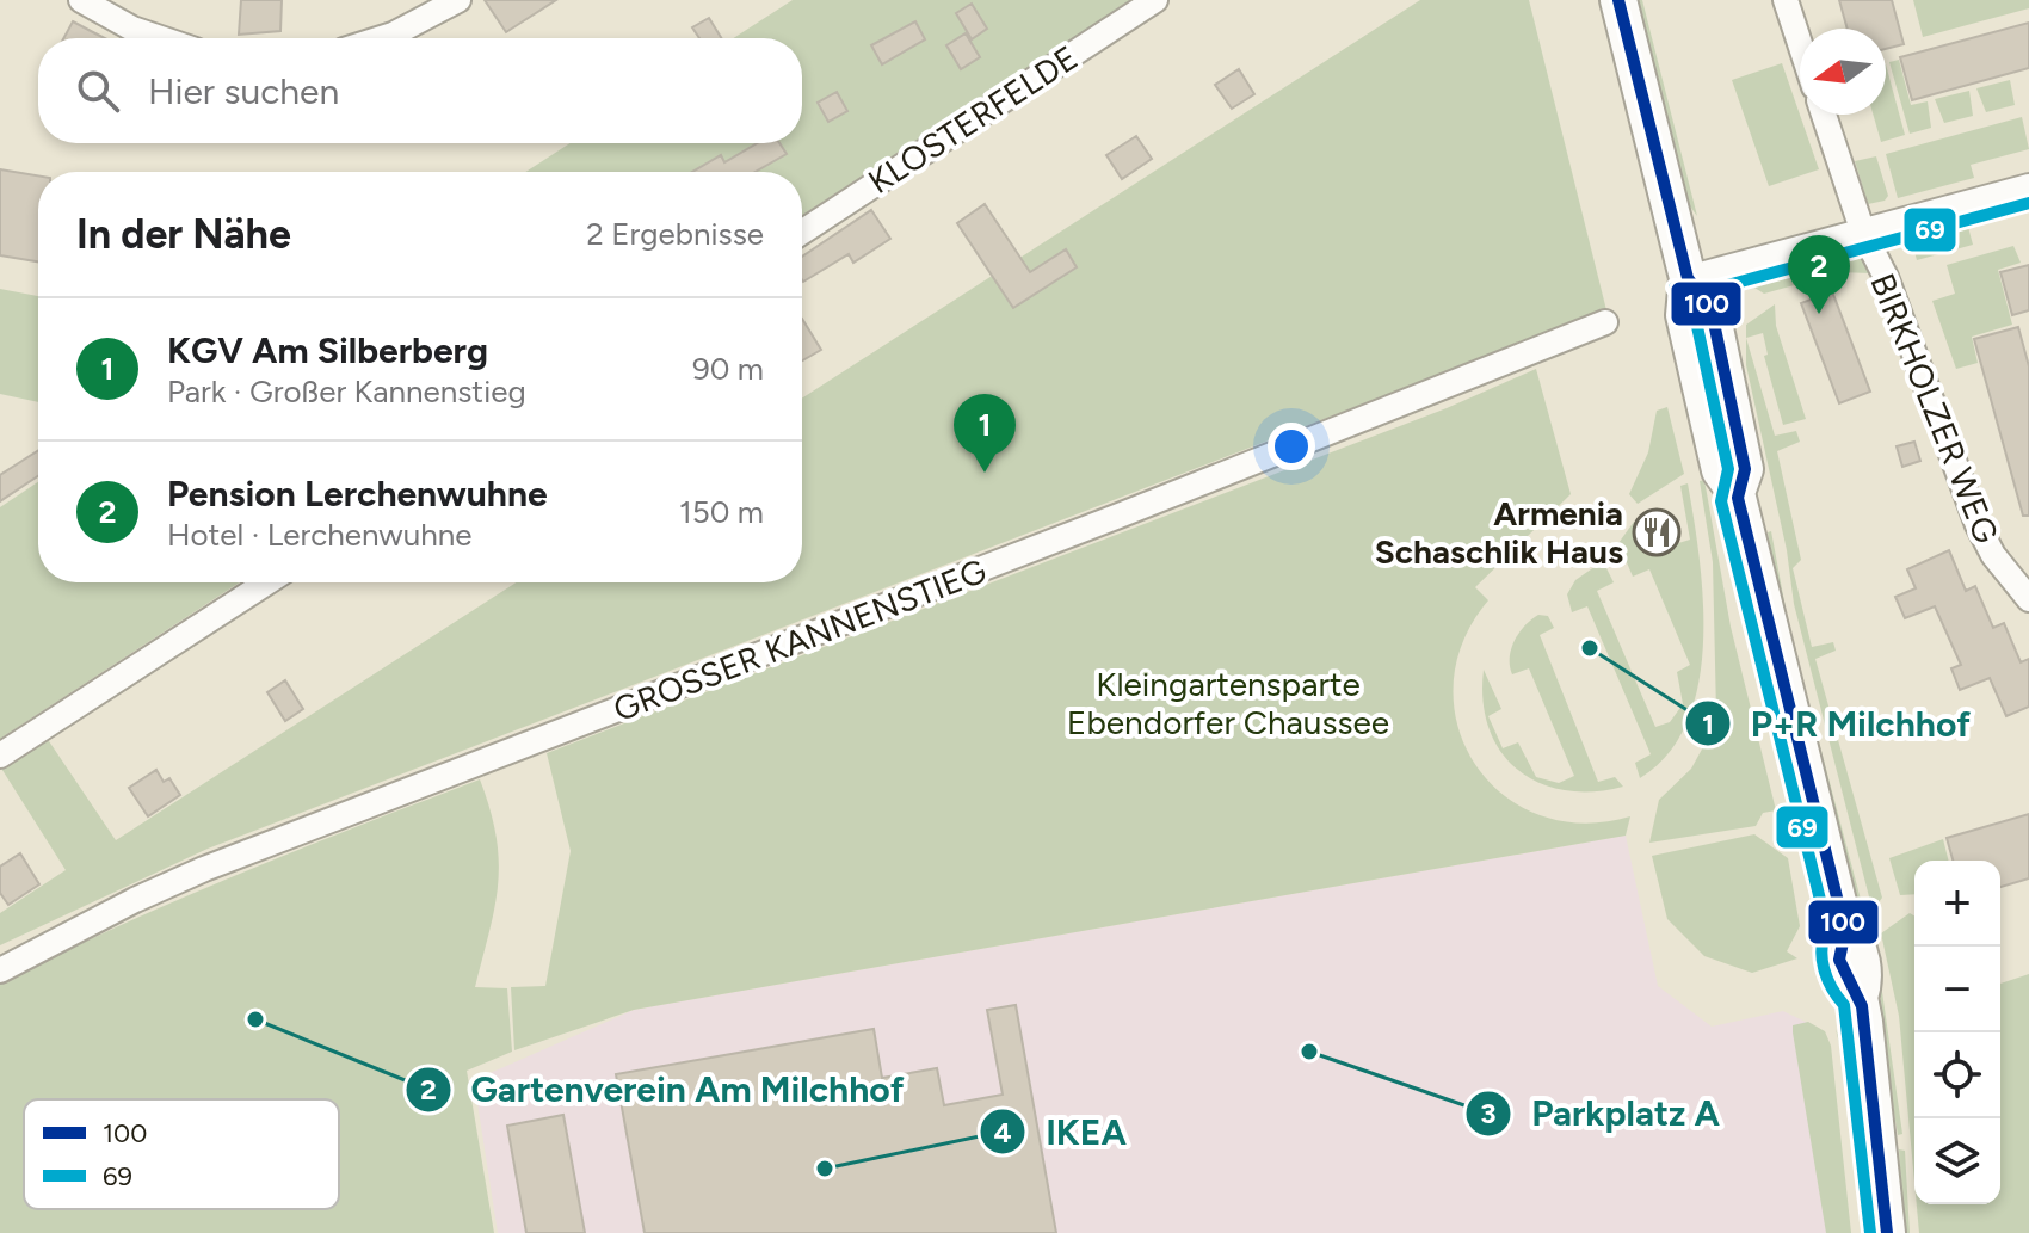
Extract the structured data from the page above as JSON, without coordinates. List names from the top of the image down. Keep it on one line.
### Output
{"streets":{"street":["KLOSTERFELDE","BIRKHOLZER WEG","GROSSER KANNENSTIEG"]},"parks":["Kleingartensparte Ebendorfer Chaussee"],"places":{"restaurant":["Armenia Schaschlik Haus"],"other":["P+R Milchhof","Gartenverein Am Milchhof","Parkplatz A","IKEA"]},"lines":["transit line 100","transit line 69"],"legend":["100","69"],"north":"left","page":{"search":"Hier suchen","heading":["In der Nähe","2 Ergebnisse"],"pins":["2","1"],"list":[{"mark":"1","name":"KGV Am Silberberg","note":"Park · Großer Kannenstieg","value":"90 m"},{"mark":"2","name":"Pension Lerchenwuhne","note":"Hotel · Lerchenwuhne","value":"150 m"}],"map_buttons":["+","−"]}}
